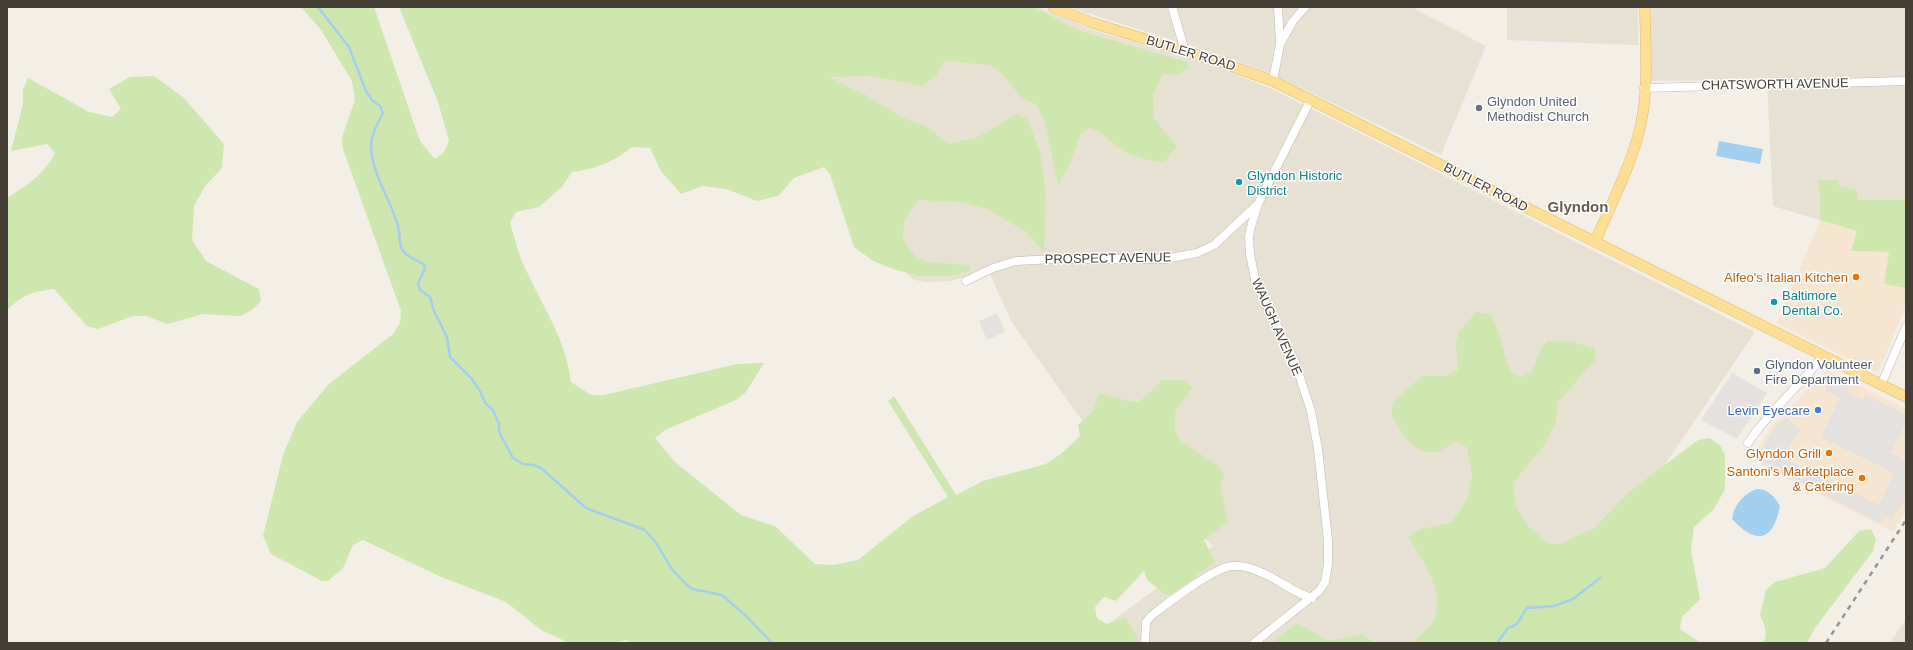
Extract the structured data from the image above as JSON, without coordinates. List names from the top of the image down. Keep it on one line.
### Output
{"streets":{"main road":["BUTLER ROAD"],"street":["CHATSWORTH AVENUE","PROSPECT AVENUE","WAUGH AVENUE"]},"crossings":[["BUTLER ROAD","WAUGH AVENUE"],["PROSPECT AVENUE","WAUGH AVENUE"]],"districts":["Glyndon"],"places":["Glyndon United Methodist Church","Glyndon Historic District","Alfeo's Italian Kitchen","Baltimore Dental Co.","Glyndon Volunteer Fire Department","Levin Eyecare","Glyndon Grill","Santoni's Marketplace & Catering"]}
